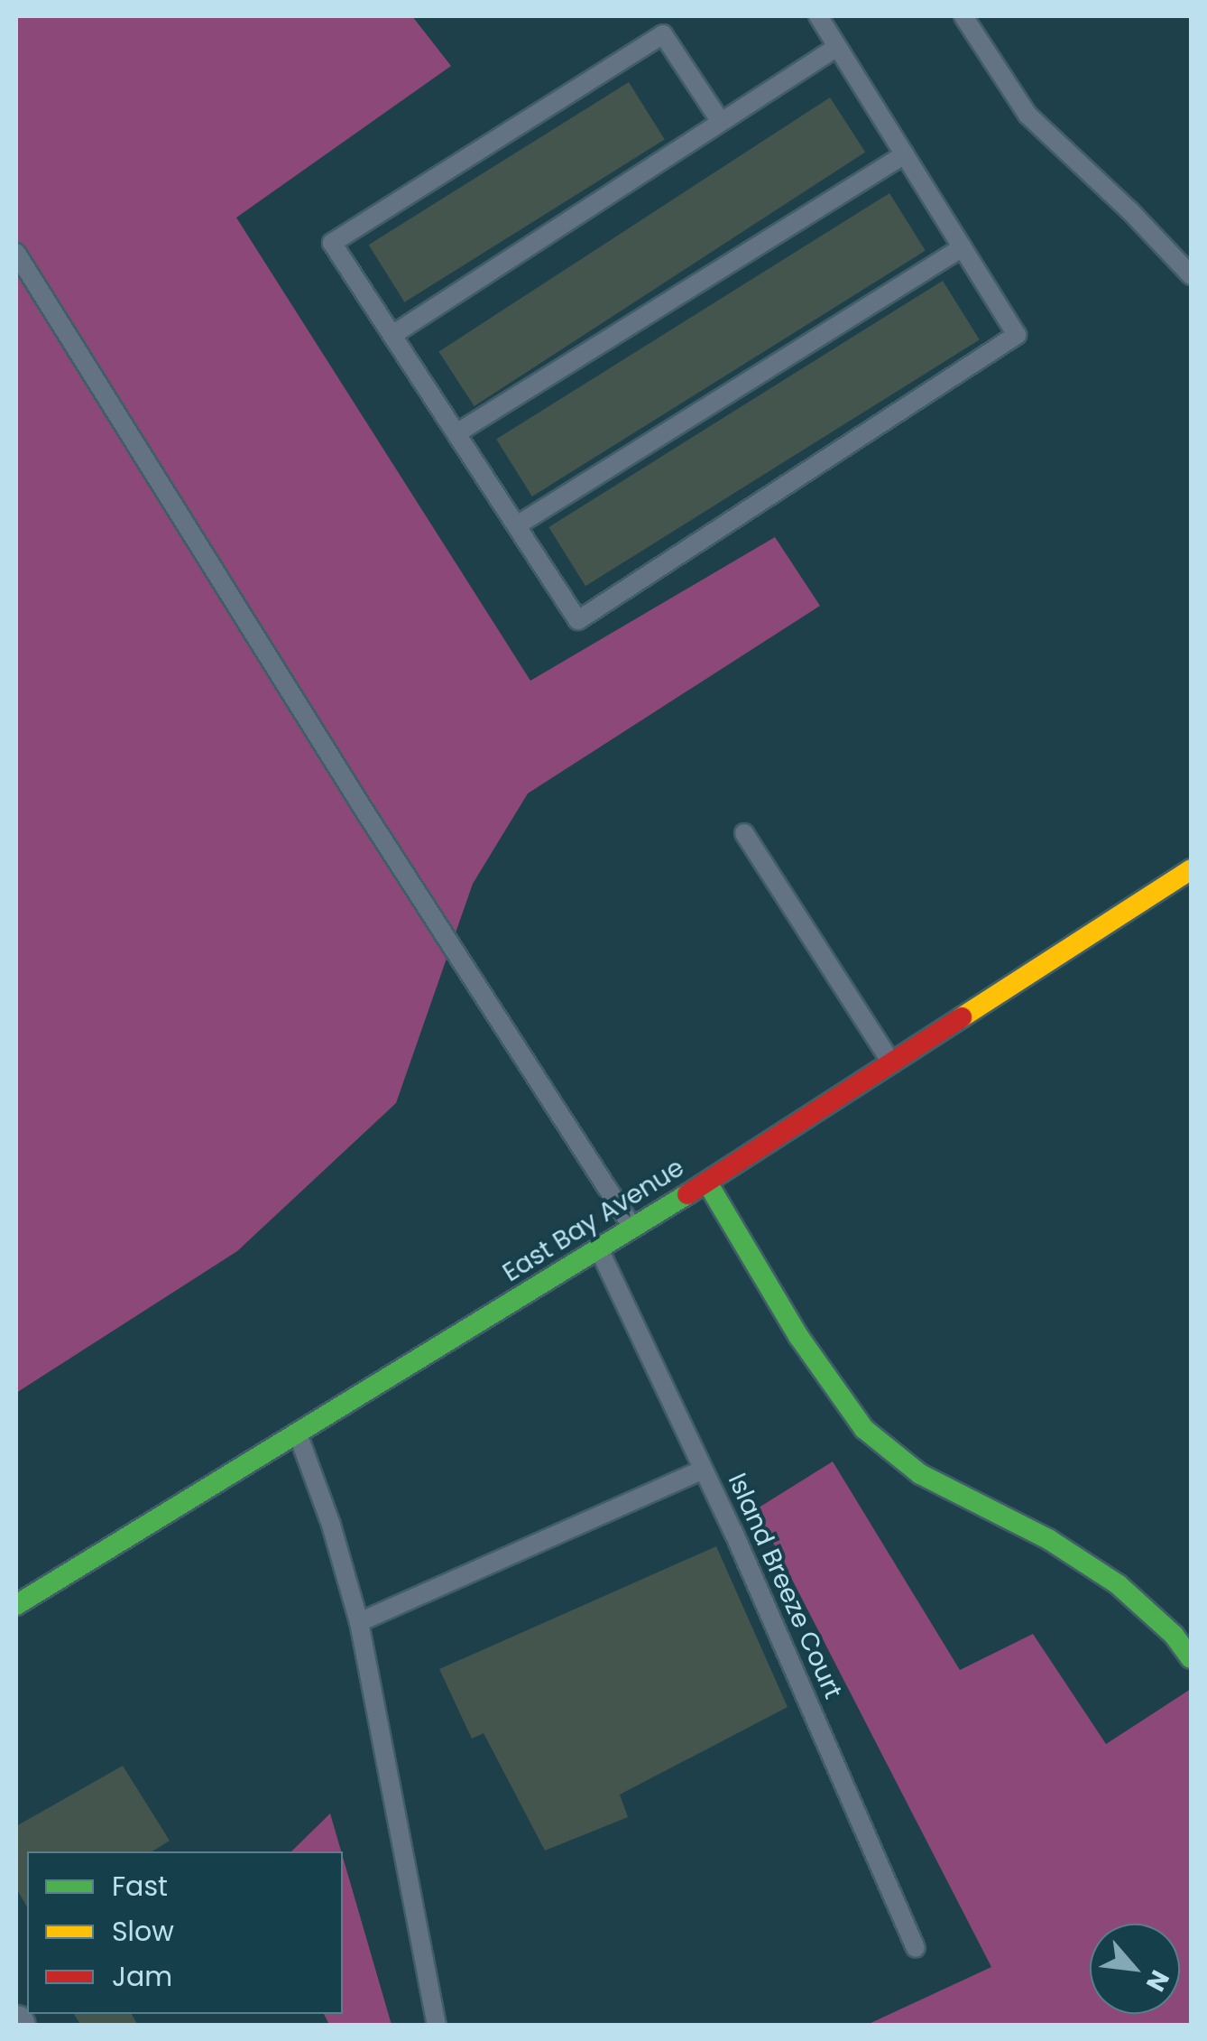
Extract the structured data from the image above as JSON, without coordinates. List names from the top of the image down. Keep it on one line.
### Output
{"streets":{"street":["East Bay Avenue"],"lane":["Island Breeze Court"]},"crossings":[["East Bay Avenue","Island Breeze Court"]],"legend":["Fast","Slow","Jam"],"north":"bottom right"}
